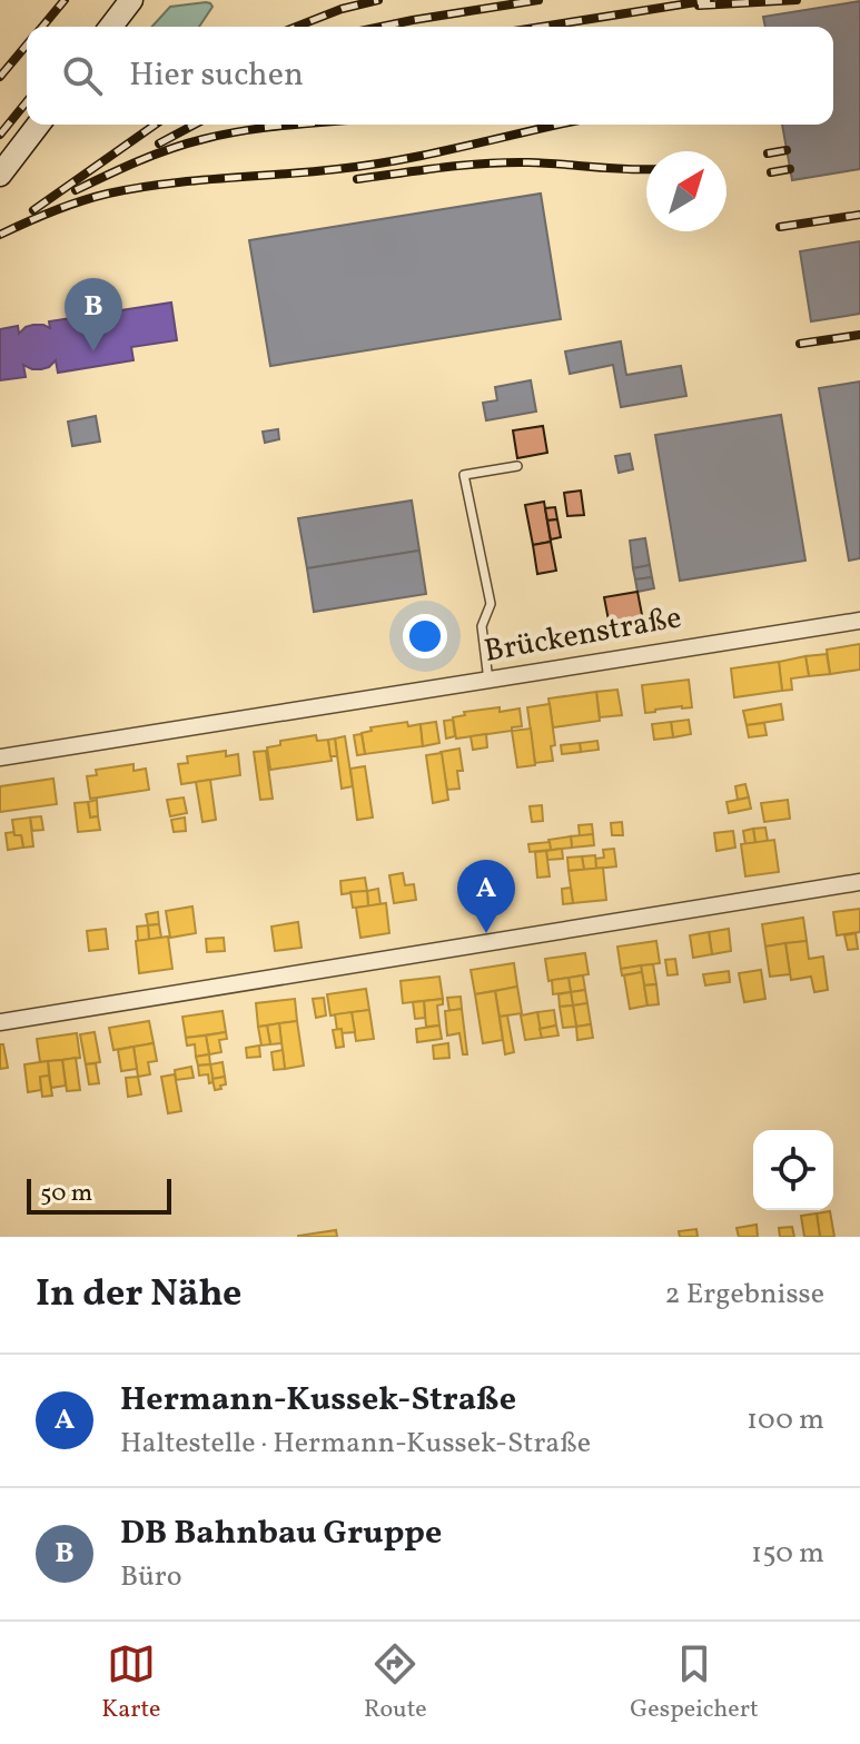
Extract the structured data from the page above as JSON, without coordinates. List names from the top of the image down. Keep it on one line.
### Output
{"streets":{"street":["Brückenstraße"]},"scale_bar":"50 m","north":"top right","page":{"search":"Hier suchen","pins":["B","A"],"scale":"50 m","heading":["In der Nähe","2 Ergebnisse"],"list":[{"mark":"A","name":"Hermann-Kussek-Straße","note":"Haltestelle · Hermann-Kussek-Straße","value":"100 m"},{"mark":"B","name":"DB Bahnbau Gruppe","note":"Büro","value":"150 m"}],"nav":["Karte","Route","Gespeichert"]}}
